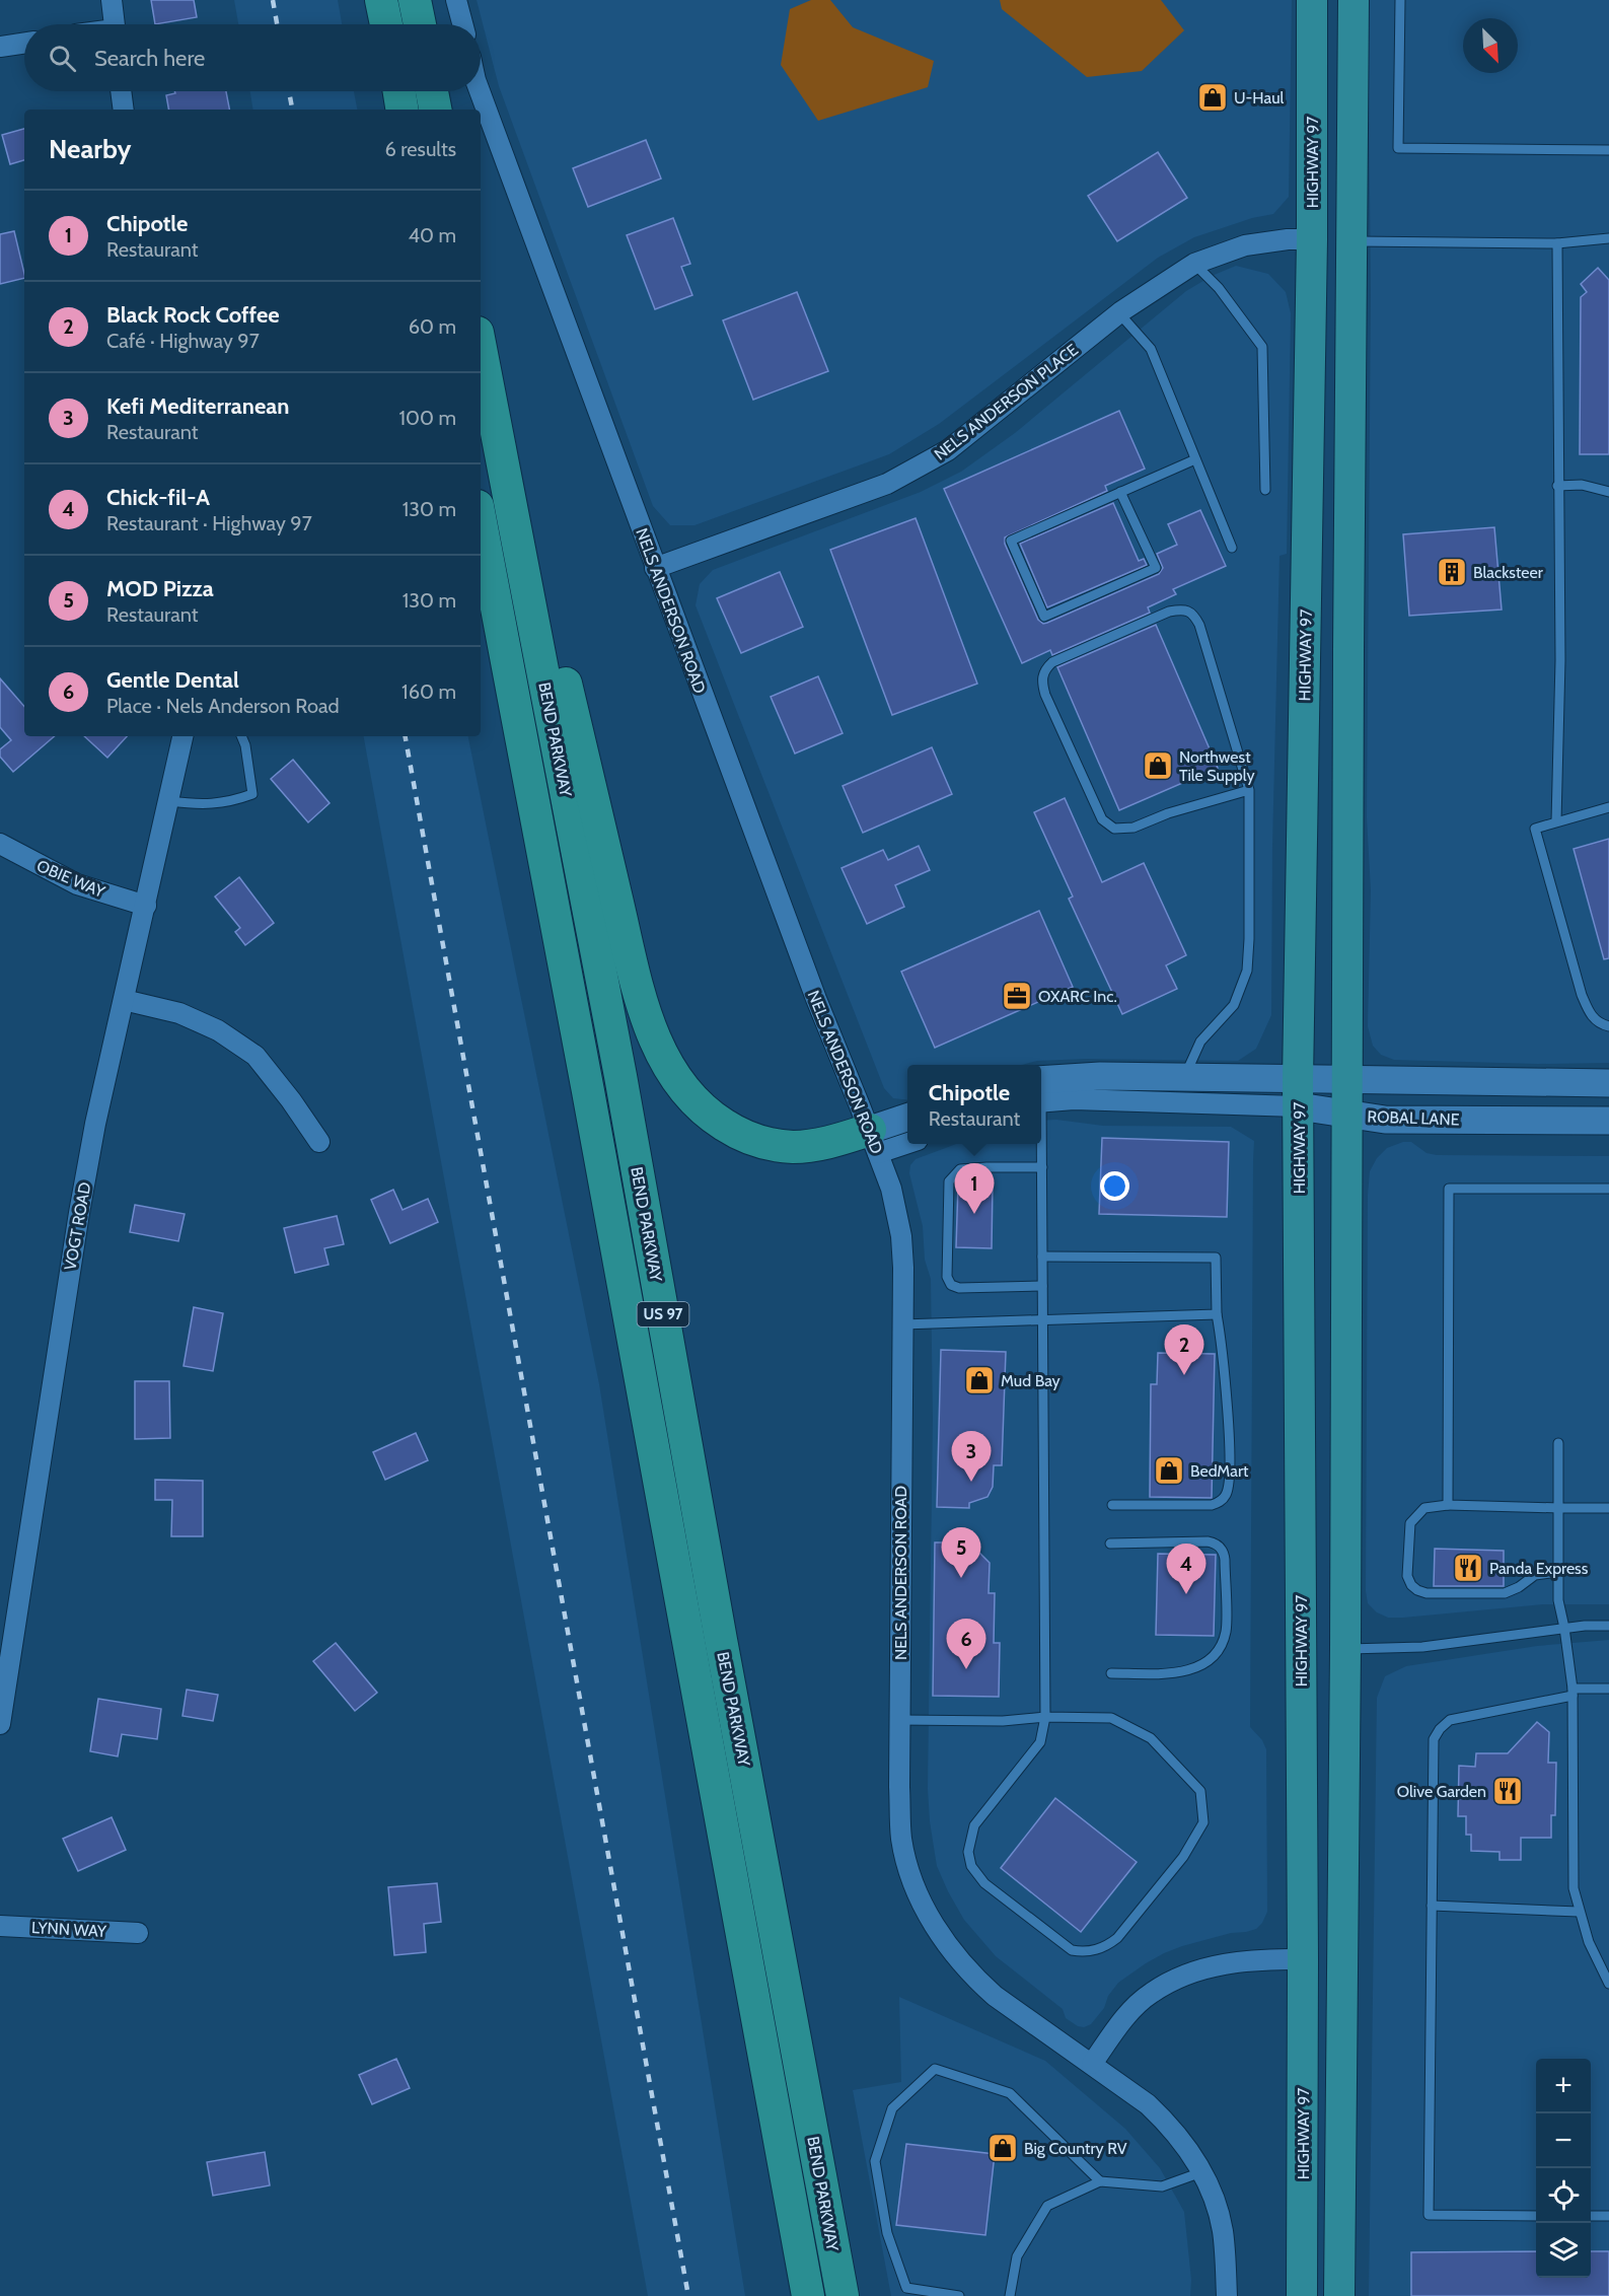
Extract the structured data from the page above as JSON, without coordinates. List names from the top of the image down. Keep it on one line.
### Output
{"streets":{"highway":["BEND PARKWAY","US 97"],"main road":["HIGHWAY 97","ROBAL LANE"],"street":["NELS ANDERSON PLACE","NELS ANDERSON ROAD","OBIE WAY","VOGT ROAD","LYNN WAY"]},"crossings":[["HIGHWAY 97","NELS ANDERSON PLACE"],["HIGHWAY 97","ROBAL LANE"],["NELS ANDERSON PLACE","NELS ANDERSON ROAD"],["OBIE WAY","VOGT ROAD"]],"places":{"shop":["U-Haul","Northwest Tile Supply","Mud Bay","BedMart","Big Country RV"],"building":["Blacksteer"],"office":["OXARC Inc."],"restaurant":["Panda Express","Olive Garden"]},"north":"bottom right","page":{"search":"Search here","heading":["Nearby","6 results"],"list":[{"mark":"1","name":"Chipotle","note":"Restaurant","value":"40 m"},{"mark":"2","name":"Black Rock Coffee","note":"Café · Highway 97","value":"60 m"},{"mark":"3","name":"Kefi Mediterranean","note":"Restaurant","value":"100 m"},{"mark":"4","name":"Chick-fil-A","note":"Restaurant · Highway 97","value":"130 m"},{"mark":"5","name":"MOD Pizza","note":"Restaurant","value":"130 m"},{"mark":"6","name":"Gentle Dental","note":"Place · Nels Anderson Road","value":"160 m"}],"popup":["Chipotle","Restaurant"],"pins":["1","2","3","5","4","6"],"map_buttons":["+","−"]}}
